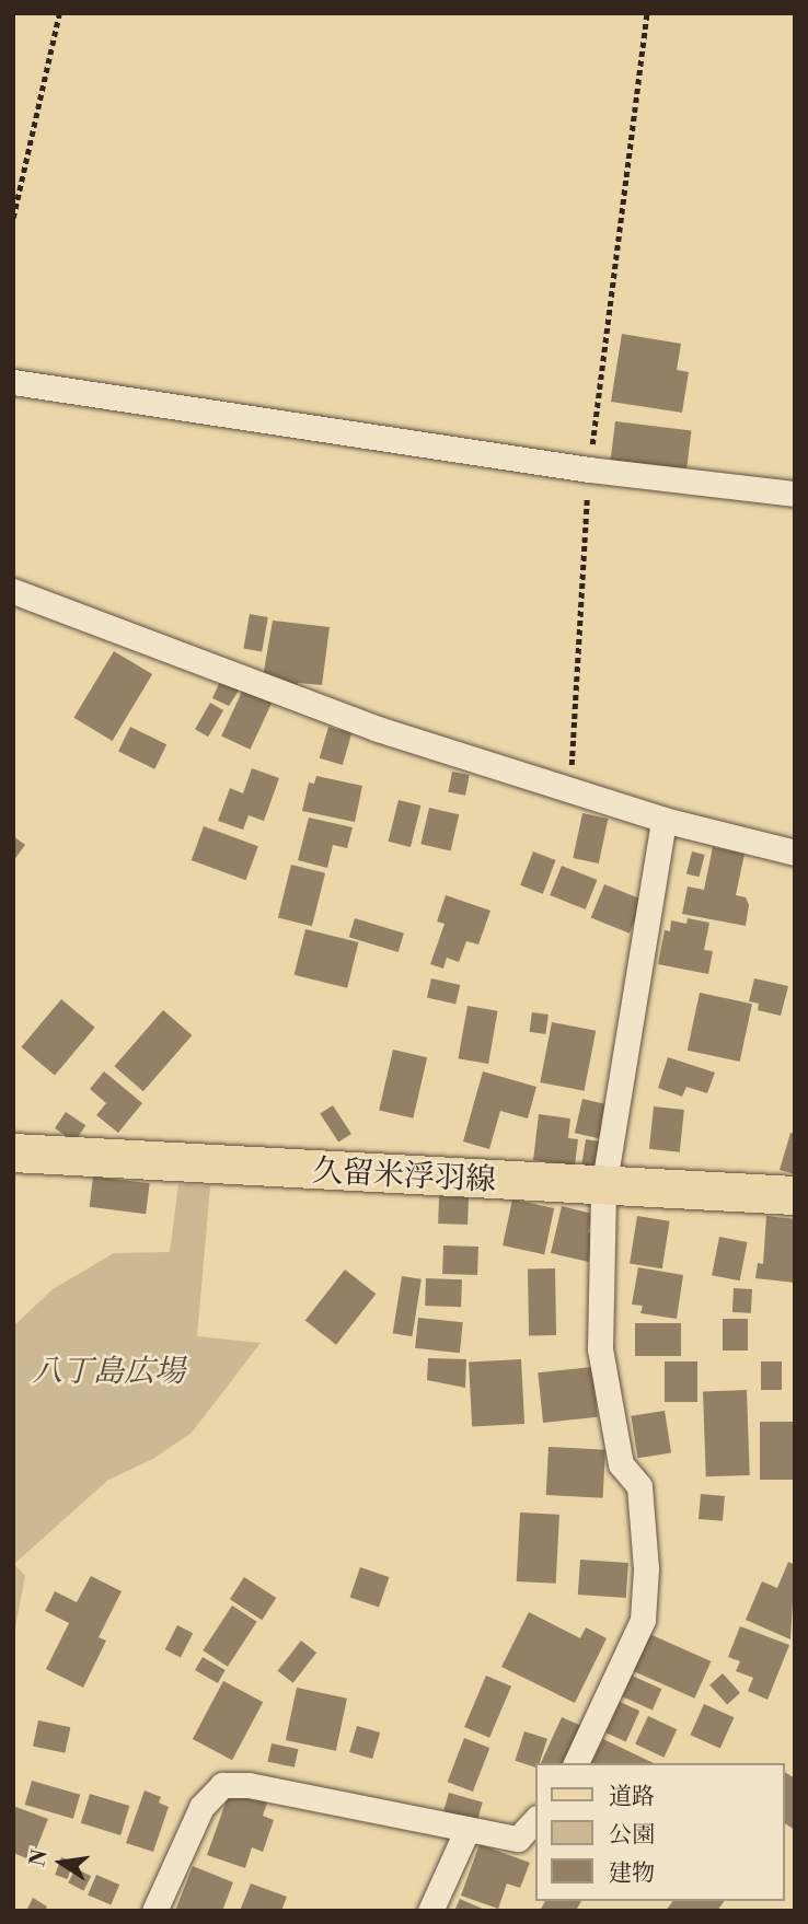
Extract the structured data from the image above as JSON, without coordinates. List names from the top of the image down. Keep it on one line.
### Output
{"streets":{"main road":["久留米浮羽線"]},"parks":["八丁島広場"],"legend":["道路","公園","建物"],"north":"left"}
